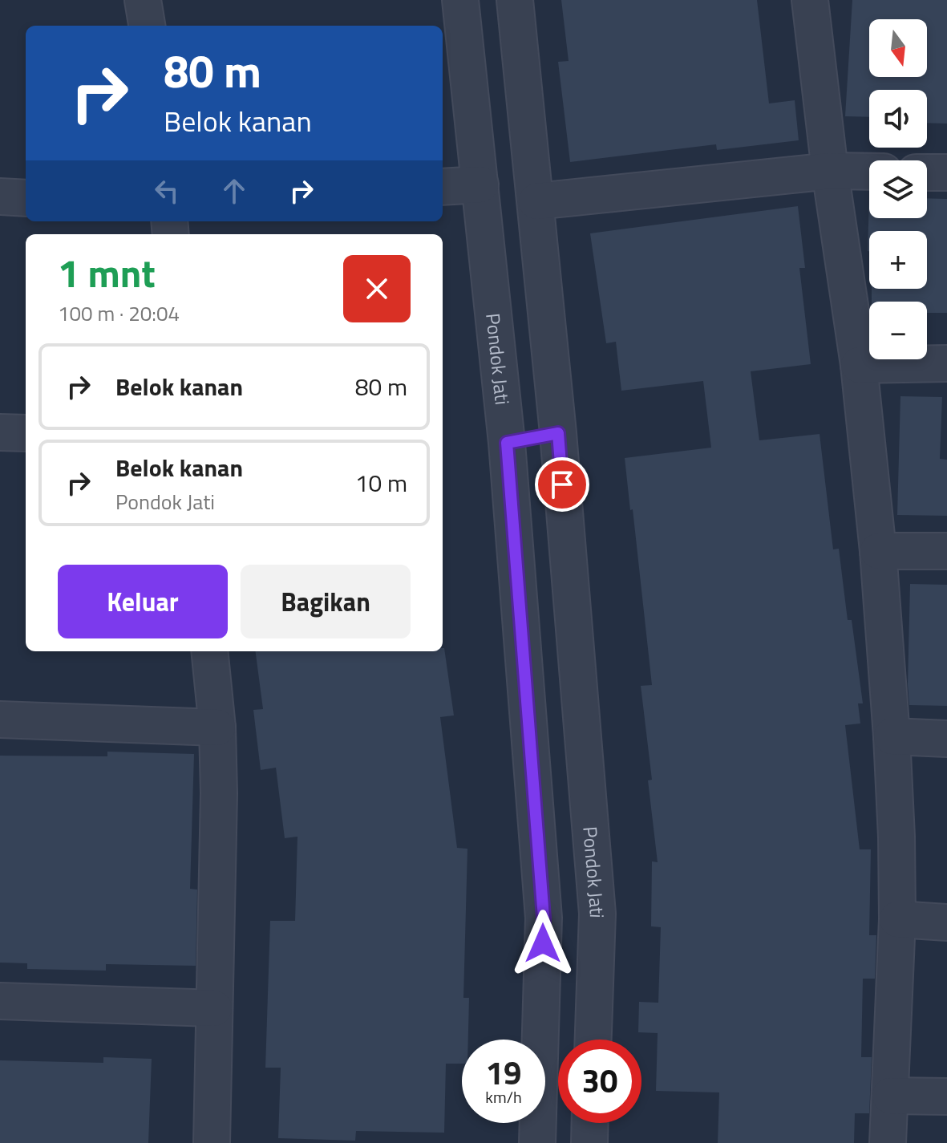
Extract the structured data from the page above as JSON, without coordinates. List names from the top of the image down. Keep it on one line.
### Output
{"streets":{"street":["Pondok Jati"]},"north":"bottom","page":{"map_buttons":["+","−"],"turn":["80 m","Belok kanan"],"heading":["1 mnt","100 m · 20:04"],"list":[{"name":"Belok kanan","value":"80 m"},{"name":"Belok kanan","note":"Pondok Jati","value":"10 m"}],"buttons":["Keluar","Bagikan"],"speed":"19 km/h","limit":"30"}}
